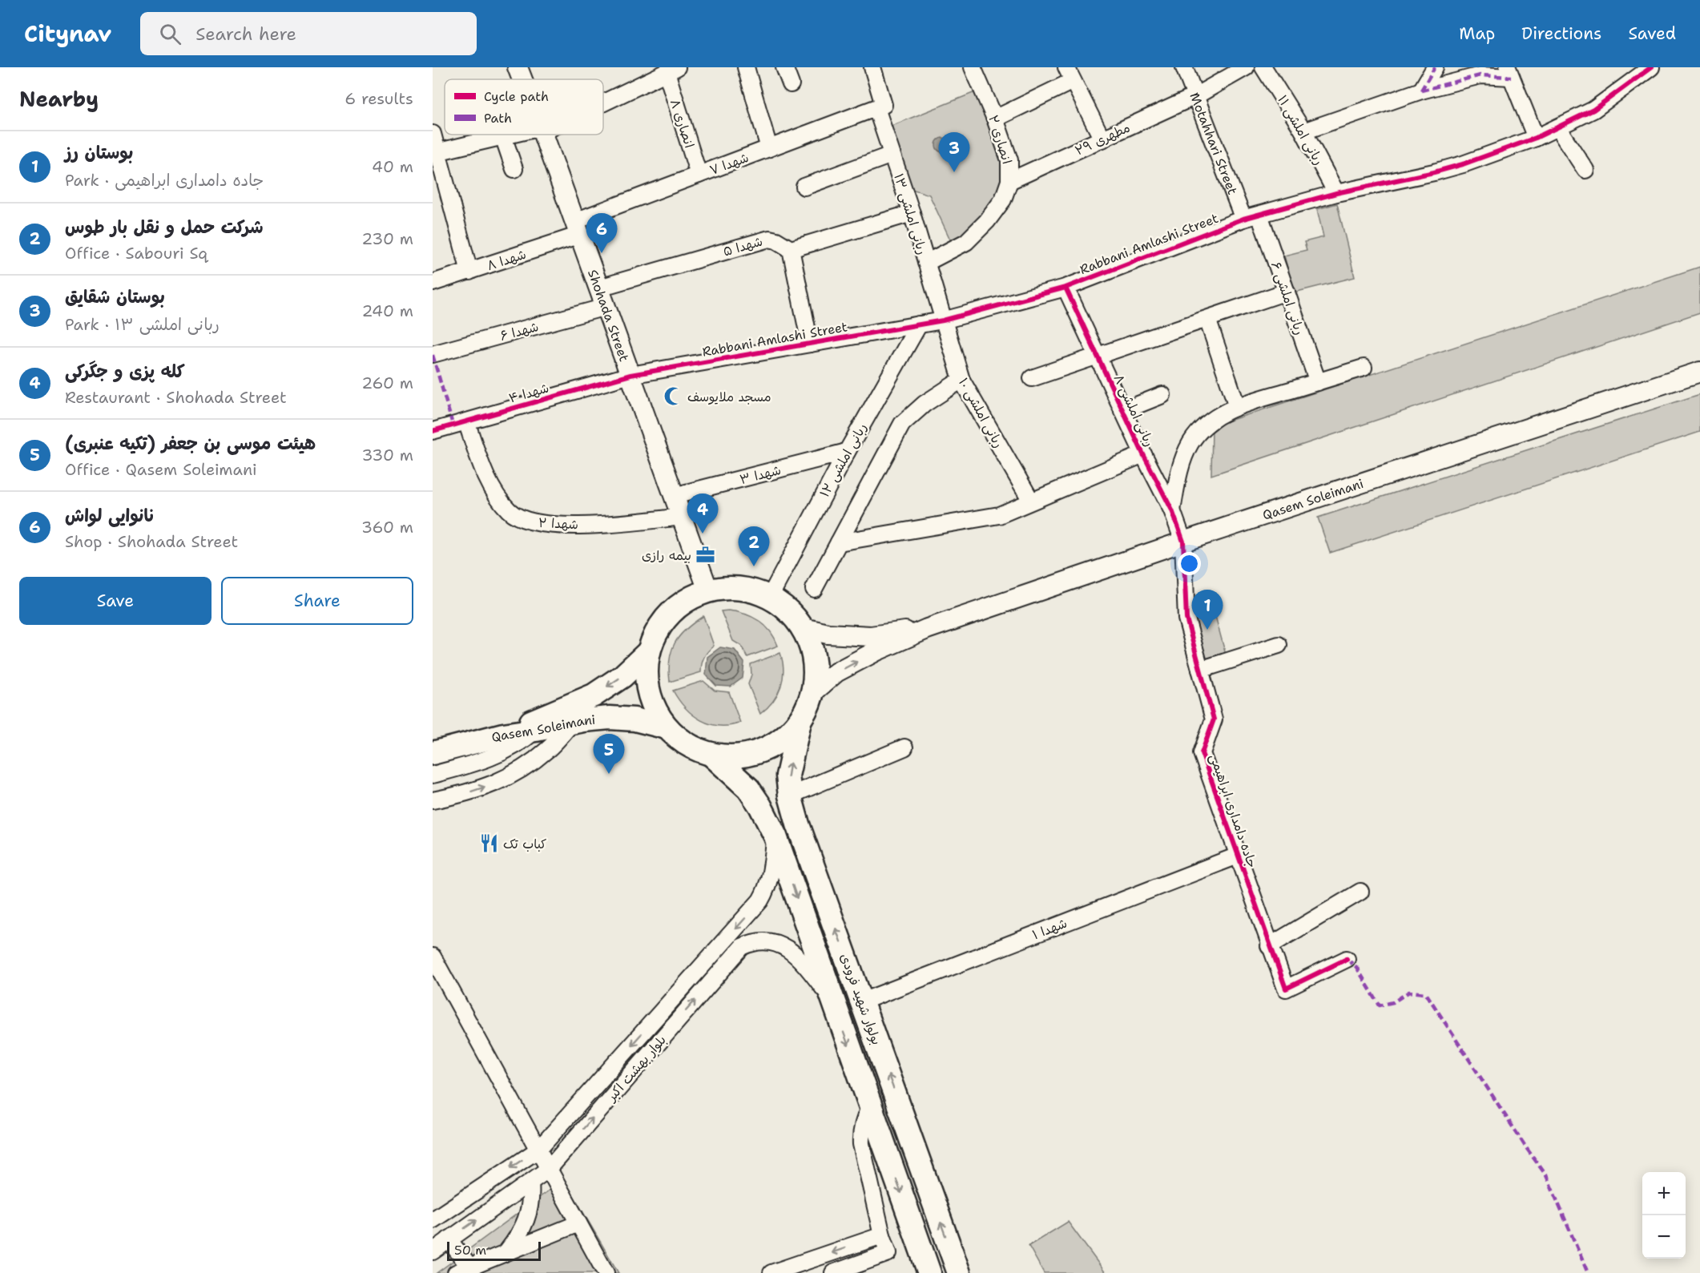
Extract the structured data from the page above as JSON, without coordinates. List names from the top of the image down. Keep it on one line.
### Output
{"streets":{"highway":["Qasem Soleimani","بولوار شهید فرودی"],"main road":["Shohada Street"],"street":["انصاری ۸","ربانی املشی ۱۱","مطهری ۲۹","انصاری ۲","Motahhari Street","شهدا ۷","ربانی املشی ۱۳","Rabbani Amlashi Street","شهدا ۵","شهدا ۸","ربانی املشی ۶","شهدا ۶","شهدا ۴","ربانی املشی ۸","ربانی املشی ۱۰","ربانی املشی ۱۲","شهدا ۳","شهدا ۲","جاده دامداری ابراهیمی","شهدا ۱","بلوار بهشت اکبر"]},"crossings":[["انصاری ۸","شهدا ۷"],["ربانی املشی ۱۱","Rabbani Amlashi Street"],["مطهری ۲۹","انصاری ۲"],["مطهری ۲۹","Motahhari Street"],["انصاری ۲","ربانی املشی ۱۳"],["Motahhari Street","Rabbani Amlashi Street"],["شهدا ۷","ربانی املشی ۱۳"],["شهدا ۷","شهدا ۸"],["شهدا ۷","Shohada Street"],["ربانی املشی ۱۳","Rabbani Amlashi Street"],["ربانی املشی ۱۳","ربانی املشی ۱۰"],["Rabbani Amlashi Street","ربانی املشی ۶"],["Rabbani Amlashi Street","Shohada Street"],["Rabbani Amlashi Street","شهدا ۴"],["Rabbani Amlashi Street","ربانی املشی ۸"],["Rabbani Amlashi Street","ربانی املشی ۱۰"],["Rabbani Amlashi Street","ربانی املشی ۱۲"],["شهدا ۵","Shohada Street"],["شهدا ۸","Shohada Street"],["Shohada Street","شهدا ۶"],["Shohada Street","شهدا ۴"],["Shohada Street","ربانی املشی ۱۲"],["Shohada Street","شهدا ۳"],["Shohada Street","Qasem Soleimani"],["Shohada Street","شهدا ۲"],["Shohada Street","بولوار شهید فرودی"],["شهدا ۴","شهدا ۲"],["ربانی املشی ۸","Qasem Soleimani"],["ربانی املشی ۸","جاده دامداری ابراهیمی"],["ربانی املشی ۱۲","شهدا ۳"],["ربانی املشی ۱۲","Qasem Soleimani"],["ربانی املشی ۱۲","بولوار شهید فرودی"],["Qasem Soleimani","جاده دامداری ابراهیمی"],["Qasem Soleimani","بولوار شهید فرودی"],["جاده دامداری ابراهیمی","شهدا ۱"],["شهدا ۱","بولوار شهید فرودی"],["بولوار شهید فرودی","بلوار بهشت اکبر"]],"places":{"mosque":["مسجد ملایوسف"],"office":["بیمه رازی"],"restaurant":["کباب تک"]},"legend":["Cycle path","Path"],"scale_bar":"50 m","page":{"header":"Citynav","search":"Search here","nav":["Map","Directions","Saved"],"heading":["Nearby","6 results"],"list":[{"mark":"1","name":"بوستان رز","note":"Park · جاده دامداری ابراهیمی","value":"40 m"},{"mark":"2","name":"شرکت حمل و نقل بار طوس","note":"Office · Sabouri Sq","value":"230 m"},{"mark":"3","name":"بوستان شقایق","note":"Park · ربانی املشی ۱۳","value":"240 m"},{"mark":"4","name":"کله پزی و جگرکی","note":"Restaurant · Shohada Street","value":"260 m"},{"mark":"5","name":"هيئت موسی بن جعفر (تکیه عنبری)","note":"Office · Qasem Soleimani","value":"330 m"},{"mark":"6","name":"نانوایی لواش","note":"Shop · Shohada Street","value":"360 m"}],"pins":["3","6","4","2","1","5"],"buttons":["Save","Share"],"map_buttons":["+","−"],"scale":"50 m"}}
